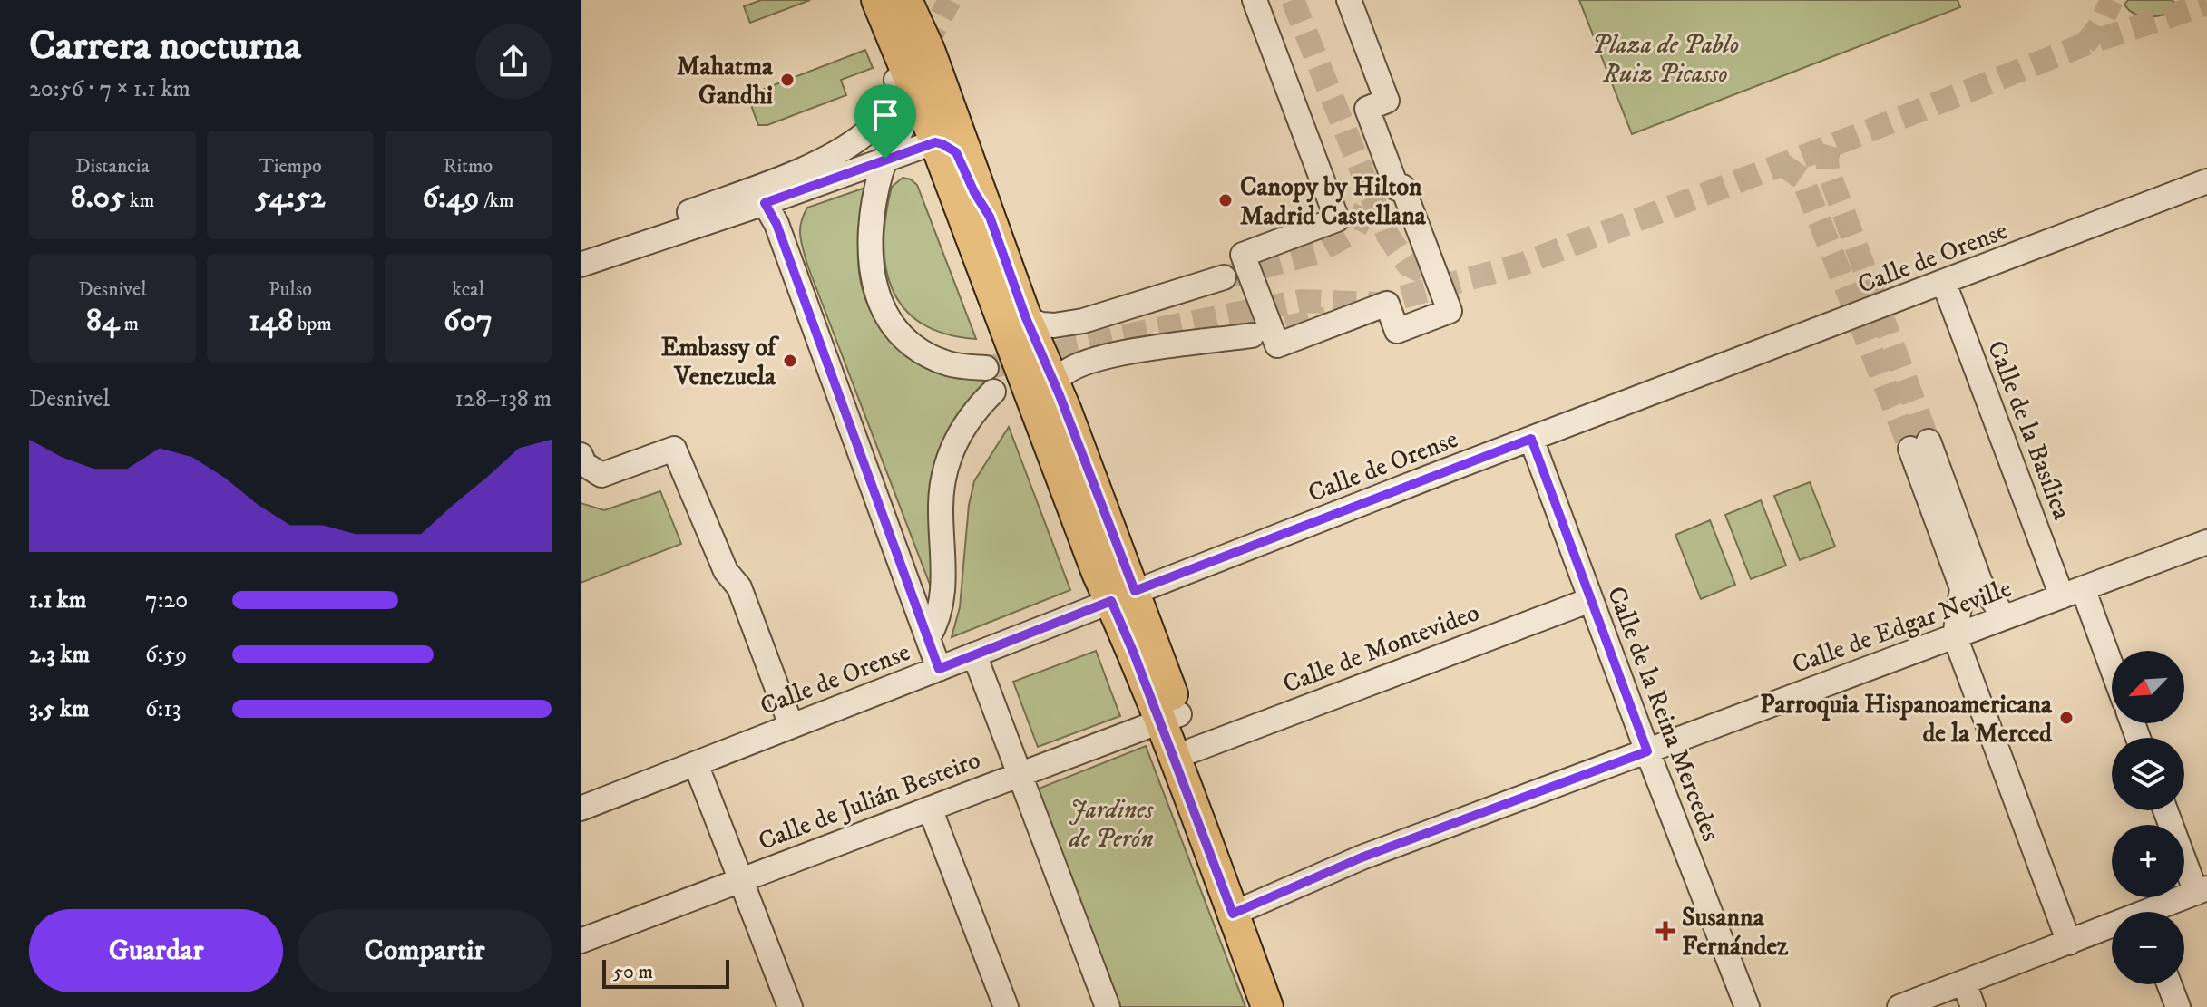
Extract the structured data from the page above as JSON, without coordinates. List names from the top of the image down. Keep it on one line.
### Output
{"streets":{"street":["Calle de Orense","Calle de la Basílica","Calle de Edgar Neville","Calle de Montevideo","Calle de la Reina Mercedes","Calle de Julián Besteiro"]},"crossings":[["Calle de Orense","Calle de la Basílica"],["Calle de Orense","Calle de la Reina Mercedes"],["Calle de la Basílica","Calle de Edgar Neville"],["Calle de Edgar Neville","Calle de la Reina Mercedes"],["Calle de Montevideo","Calle de la Reina Mercedes"]],"parks":["Plaza de Pablo Ruiz Picasso","Jardines de Perón"],"places":{"other":["Mahatma Gandhi","Canopy by Hilton Madrid Castellana","Embassy of Venezuela","Parroquia Hispanoamericana de la Merced"],"health":["Susanna Fernández"]},"scale_bar":"50 m","north":"bottom left","page":{"heading":["Carrera nocturna","20:56 · 7 × 1.1 km"],"stats":[["Distancia","8.05 km"],["Tiempo","54:52"],["Ritmo","6:49 /km"],["Desnivel","84 m"],["Pulso","148 bpm"],["kcal","607"]],"chart":["Desnivel","128–138 m"],"list":[{"name":"1.1 km","note":"7:20"},{"name":"2.3 km","note":"6:59"},{"name":"3.5 km","note":"6:13"}],"map_buttons":["+","−"],"buttons":["Guardar","Compartir"],"scale":"50 m"}}
